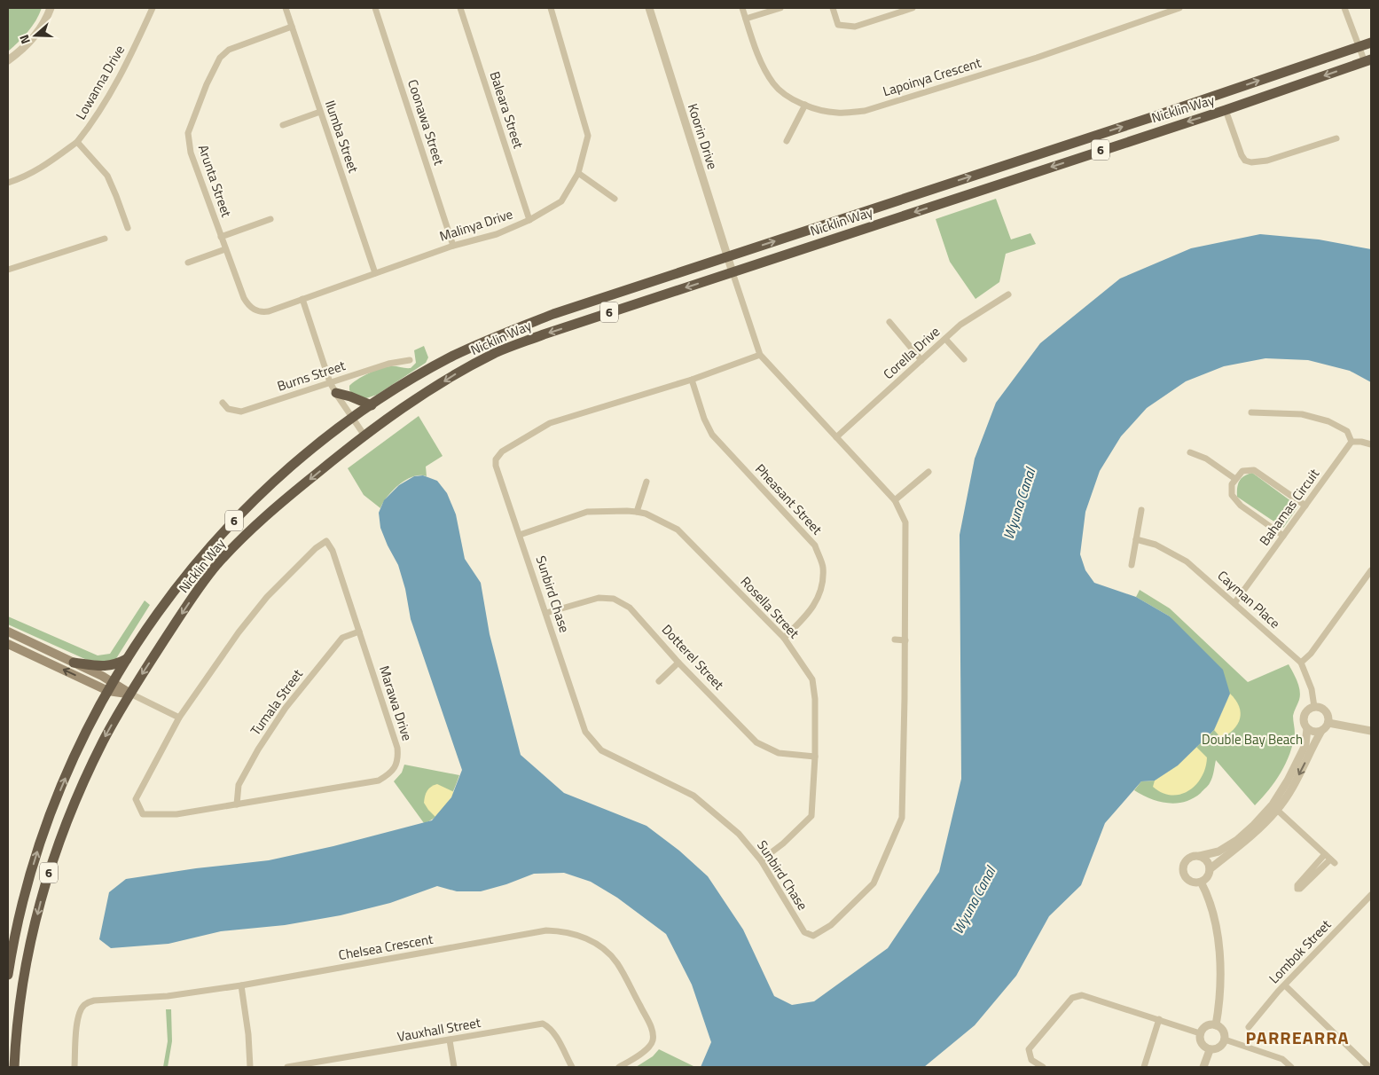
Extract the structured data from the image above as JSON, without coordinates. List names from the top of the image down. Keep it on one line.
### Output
{"streets":{"highway":["Nicklin Way","6"],"street":["Lapoinya Crescent","Lowanna Drive","Baleara Street","Coonawa Street","Ilumba Street","Koorin Drive","Arunta Street","Malinya Drive","Corella Drive","Burns Street","Pheasant Street","Bahamas Circuit","Sunbird Chase","Cayman Place","Rosella Street","Dotterel Street","Tumala Street","Marawa Drive","Chelsea Crescent","Lombok Street","Vauxhall Street"]},"crossings":[["Nicklin Way","Koorin Drive"],["Nicklin Way","Sunbird Chase"],["Baleara Street","Malinya Drive"],["Coonawa Street","Malinya Drive"],["Ilumba Street","Arunta Street"],["Ilumba Street","Malinya Drive"],["Koorin Drive","Sunbird Chase"],["Arunta Street","Malinya Drive"],["Corella Drive","Sunbird Chase"],["Pheasant Street","Sunbird Chase"],["Pheasant Street","Rosella Street"],["Bahamas Circuit","Cayman Place"],["Sunbird Chase","Rosella Street"],["Sunbird Chase","Dotterel Street"],["Rosella Street","Dotterel Street"],["Tumala Street","Marawa Drive"]],"districts":["PARREARRA"],"water":["Wyuna Canal"],"parks":["Double Bay Beach"],"north":"left"}
